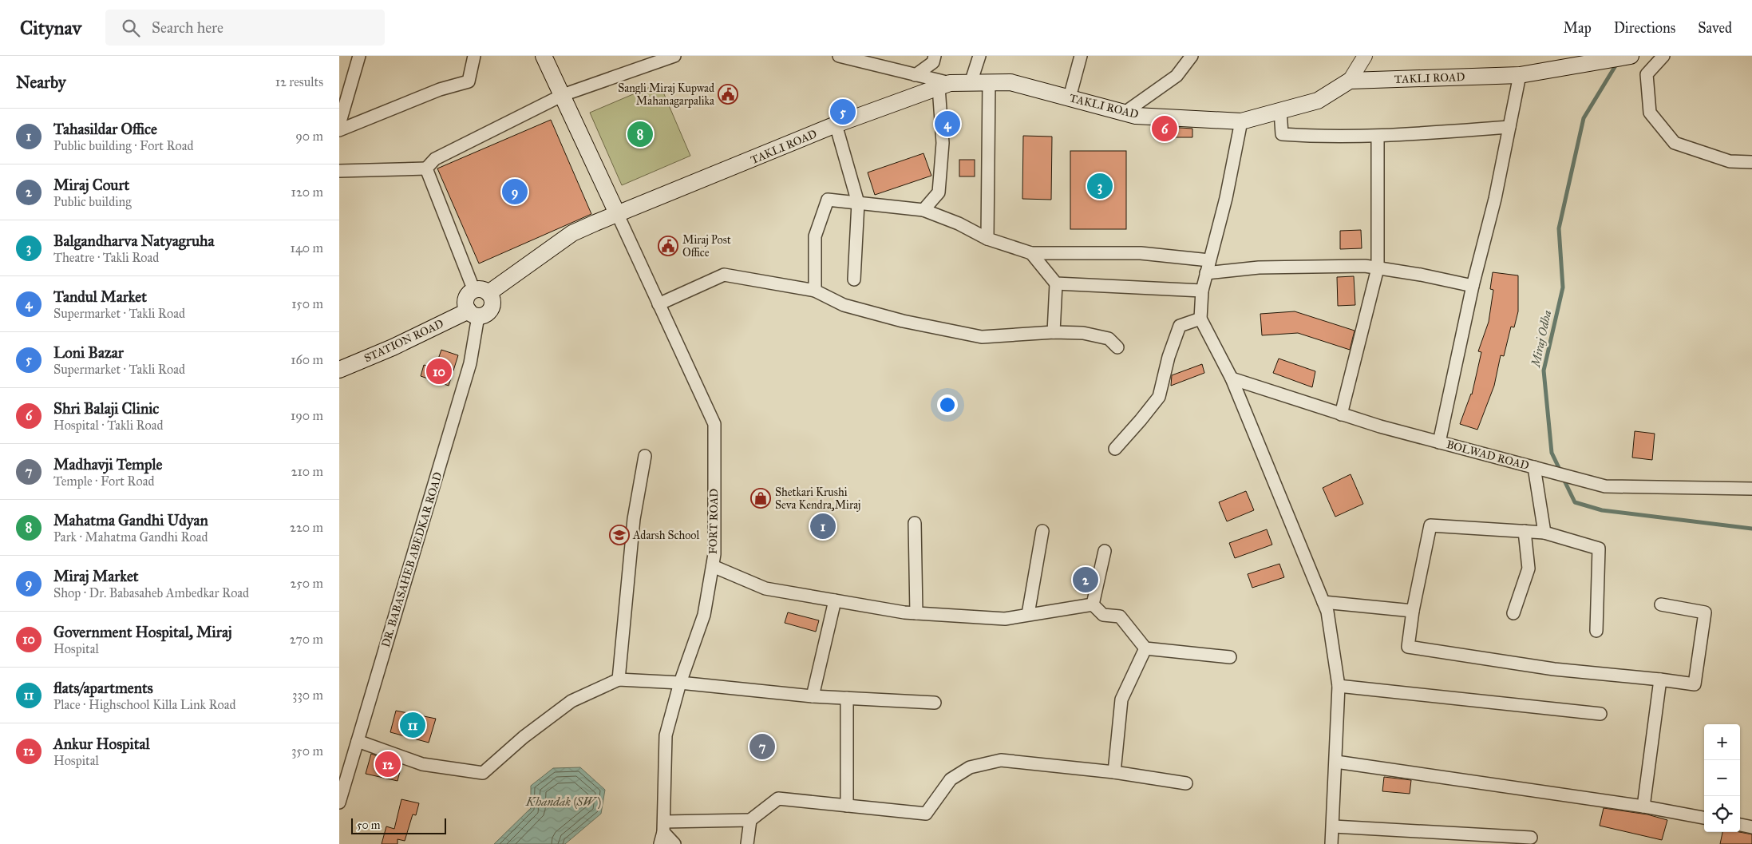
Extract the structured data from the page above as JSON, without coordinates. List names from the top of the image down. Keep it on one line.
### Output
{"streets":{"main road":["TAKLI ROAD","STATION ROAD"],"street":["BOLWAD ROAD","FORT ROAD","DR. BABASAHEB ABEDKAR ROAD"]},"crossings":[["TAKLI ROAD","STATION ROAD"],["TAKLI ROAD","FORT ROAD"],["TAKLI ROAD","DR. BABASAHEB ABEDKAR ROAD"],["STATION ROAD","DR. BABASAHEB ABEDKAR ROAD"]],"water":["Miraj Odha","Khandak (SW)"],"places":{"public building":["Sangli Miraj Kupwad Mahanagarpalika","Miraj Post Office"],"shop":["Shetkari Krushi Seva Kendra,Miraj"],"school or university":["Adarsh School"]},"scale_bar":"50 m","page":{"header":"Citynav","search":"Search here","nav":["Map","Directions","Saved"],"heading":["Nearby","12 results"],"pins":["5","4","6","8","3","9","10","1","2","11","7","12"],"list":[{"mark":"1","name":"Tahasildar Office","note":"Public building · Fort Road","value":"90 m"},{"mark":"2","name":"Miraj Court","note":"Public building","value":"120 m"},{"mark":"3","name":"Balgandharva Natyagruha","note":"Theatre · Takli Road","value":"140 m"},{"mark":"4","name":"Tandul Market","note":"Supermarket · Takli Road","value":"150 m"},{"mark":"5","name":"Loni Bazar","note":"Supermarket · Takli Road","value":"160 m"},{"mark":"6","name":"Shri Balaji Clinic","note":"Hospital · Takli Road","value":"190 m"},{"mark":"7","name":"Madhavji Temple","note":"Temple · Fort Road","value":"210 m"},{"mark":"8","name":"Mahatma Gandhi Udyan","note":"Park · Mahatma Gandhi Road","value":"220 m"},{"mark":"9","name":"Miraj Market","note":"Shop · Dr. Babasaheb Ambedkar Road","value":"250 m"},{"mark":"10","name":"Government Hospital, Miraj","note":"Hospital","value":"270 m"},{"mark":"11","name":"flats/apartments","note":"Place · Highschool Killa Link Road","value":"330 m"},{"mark":"12","name":"Ankur Hospital","note":"Hospital","value":"350 m"}],"map_buttons":["+","−"],"scale":"50 m"}}
